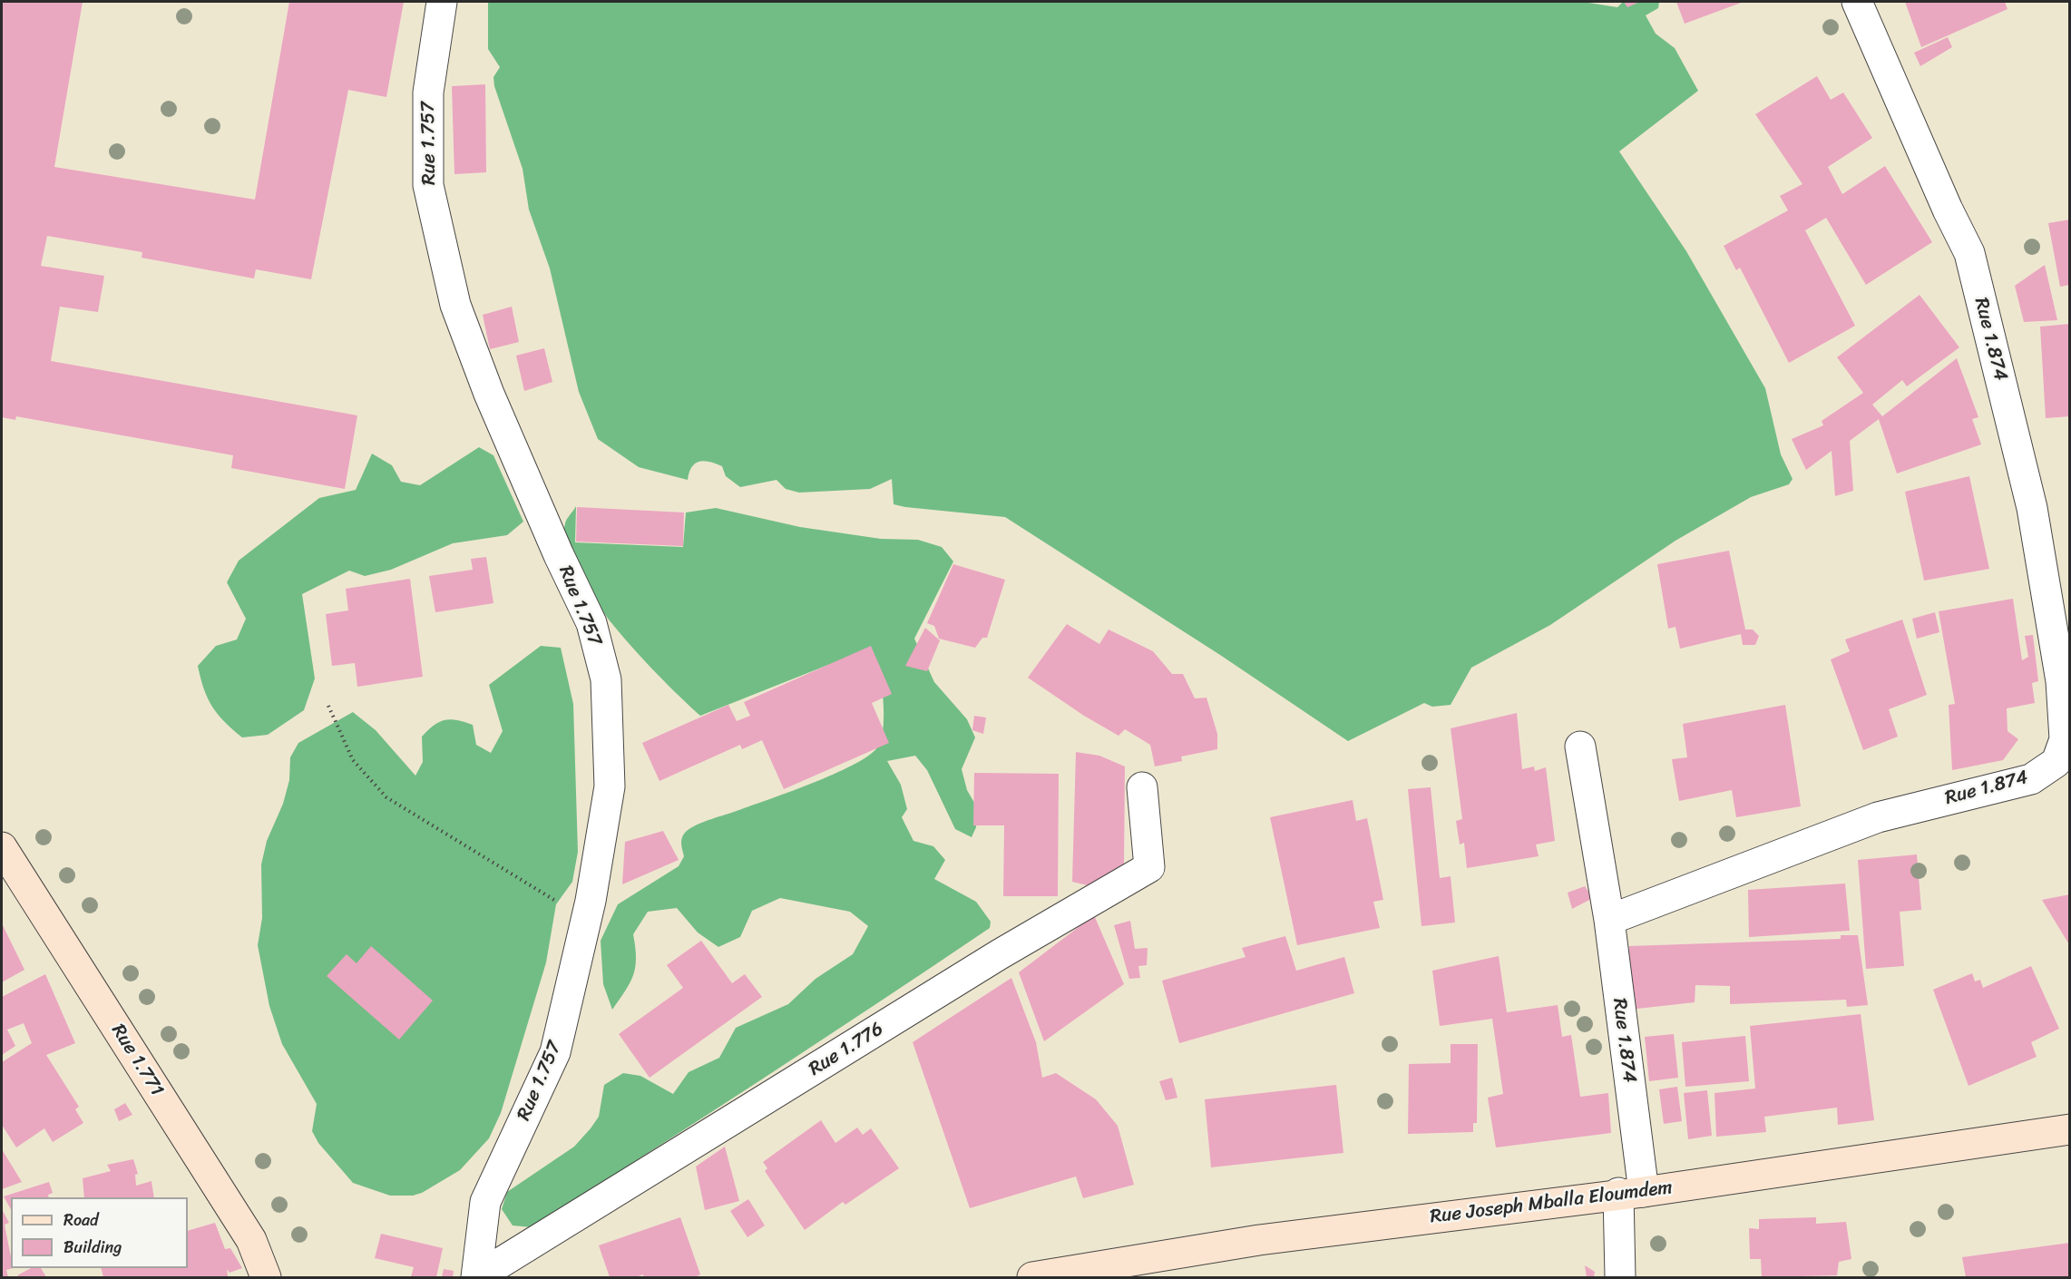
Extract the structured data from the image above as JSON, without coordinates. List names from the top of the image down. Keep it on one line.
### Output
{"streets":{"main road":["Rue 1.771","Rue Joseph Mballa Eloumdem"],"street":["Rue 1.757","Rue 1.874","Rue 1.776"]},"crossings":[["Rue 1.757","Rue 1.776"],["Rue 1.874","Rue Joseph Mballa Eloumdem"]],"legend":["Road","Building"]}
